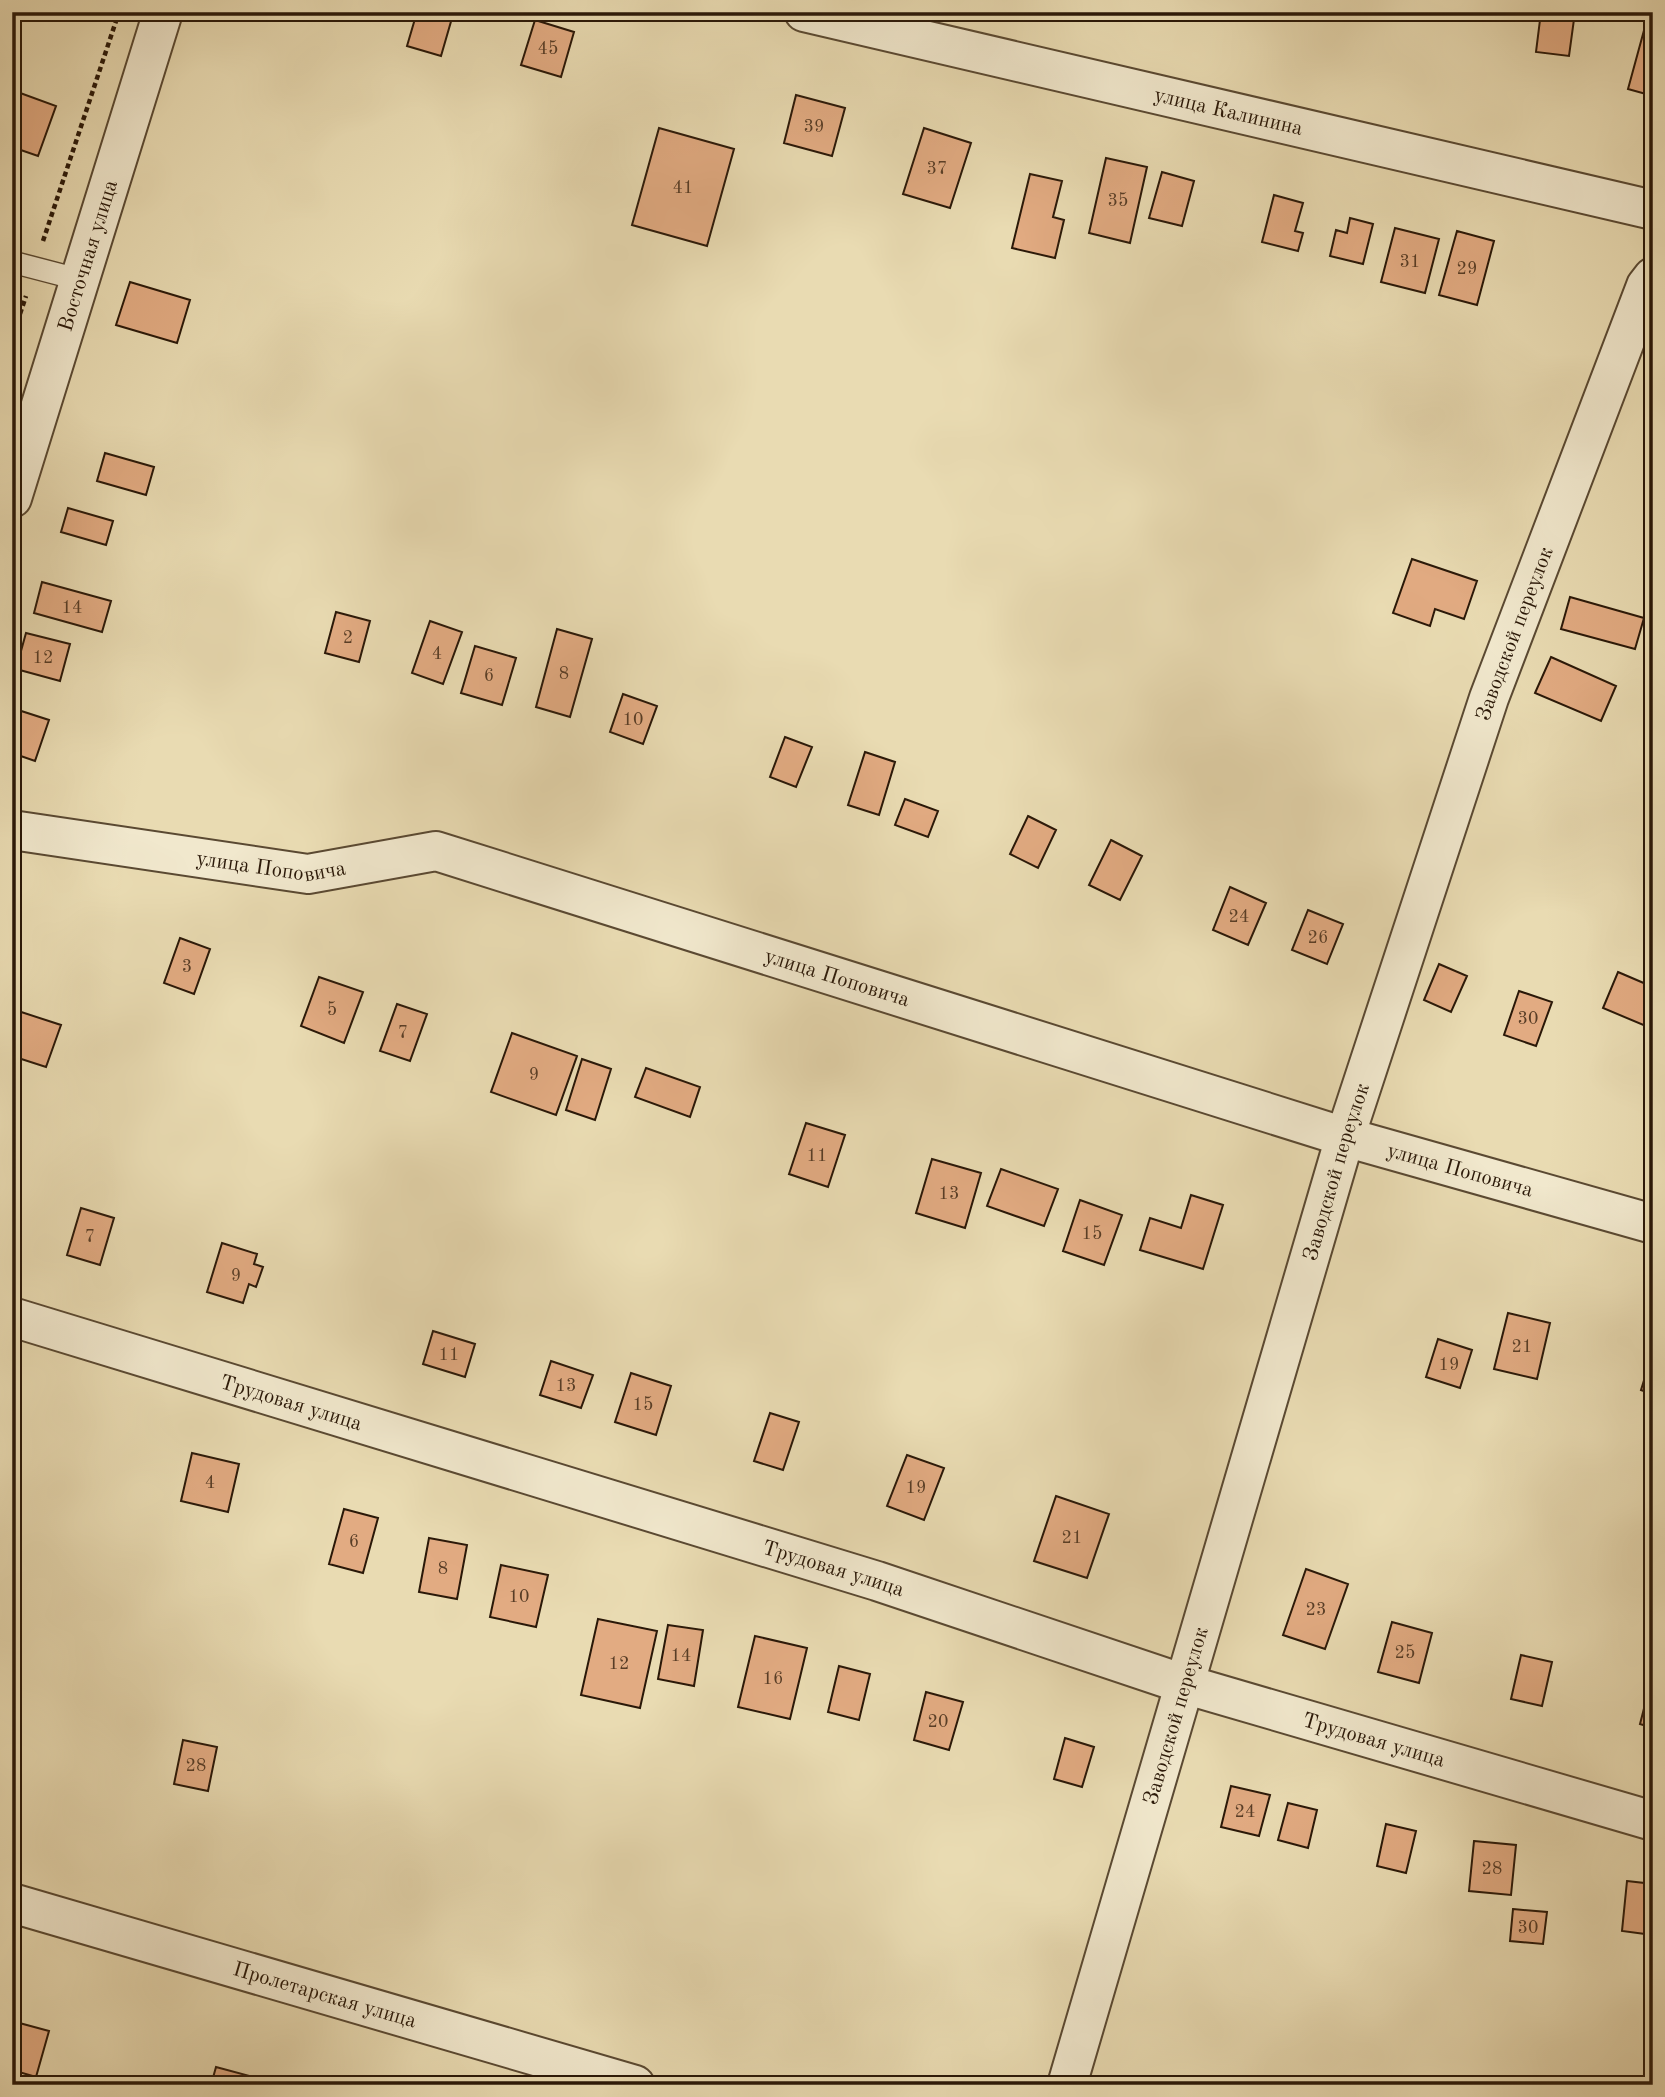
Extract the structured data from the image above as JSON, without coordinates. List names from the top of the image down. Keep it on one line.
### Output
{"streets":{"street":["улица Калинина","Восточная улица","Заводской переулок","улица Поповича","Трудовая улица","Пролетарская улица"]},"crossings":[["Заводской переулок","улица Поповича"],["Заводской переулок","Трудовая улица"]],"house_numbers":["45","39","37","41","35","31","29","14","2","4","12","8","6","10","24","26","3","5","30","7","9","11","13","15","7","9","21","11","19","13","15","4","19","21","6","8","10","23","25","14","12","16","20","28","24","28","30"]}
